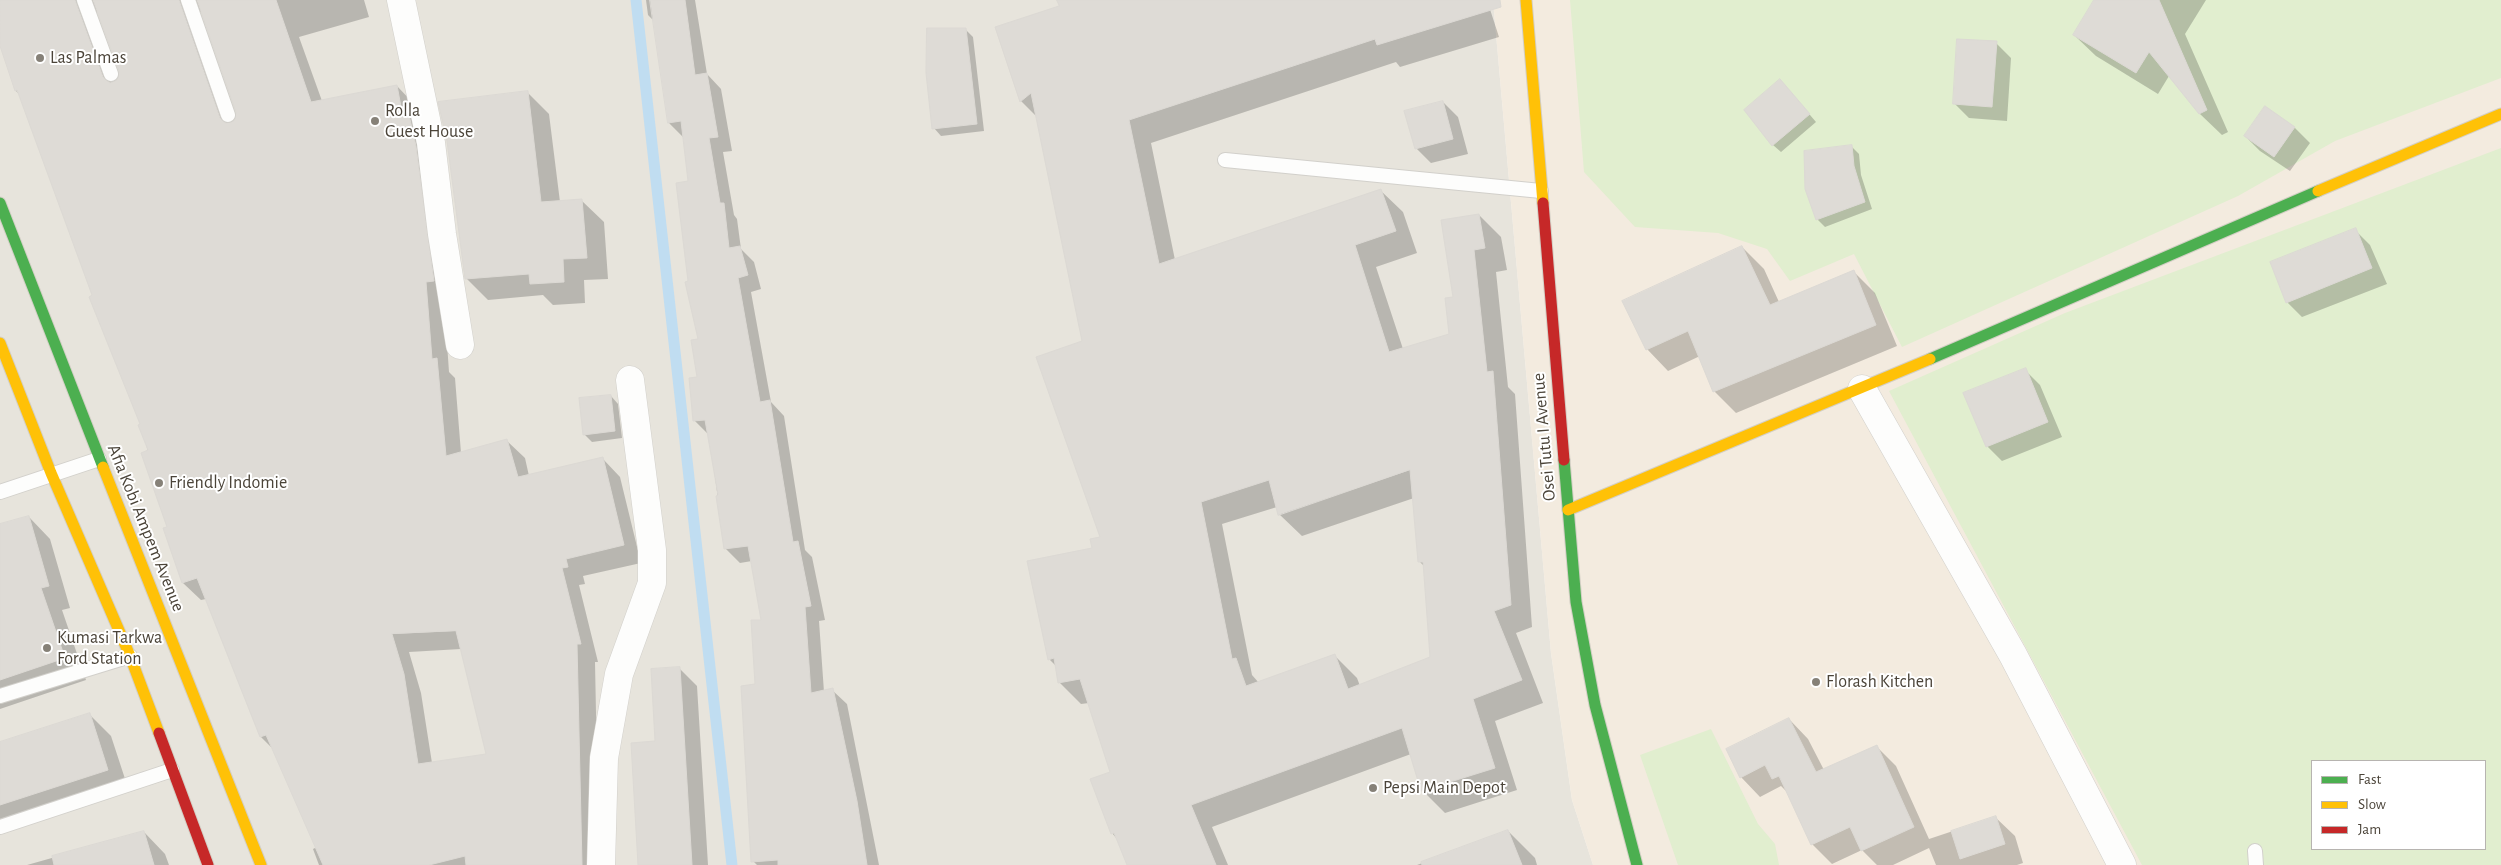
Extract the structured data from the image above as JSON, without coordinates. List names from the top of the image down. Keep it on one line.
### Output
{"streets":{"street":["Osei Tutu I Avenue","Afia Kobi Ampem Avenue"]},"places":["Las Palmas","Rolla Guest House","Friendly Indomie","Kumasi Tarkwa Ford Station","Florash Kitchen","Pepsi Main Depot"],"legend":["Fast","Slow","Jam"]}
